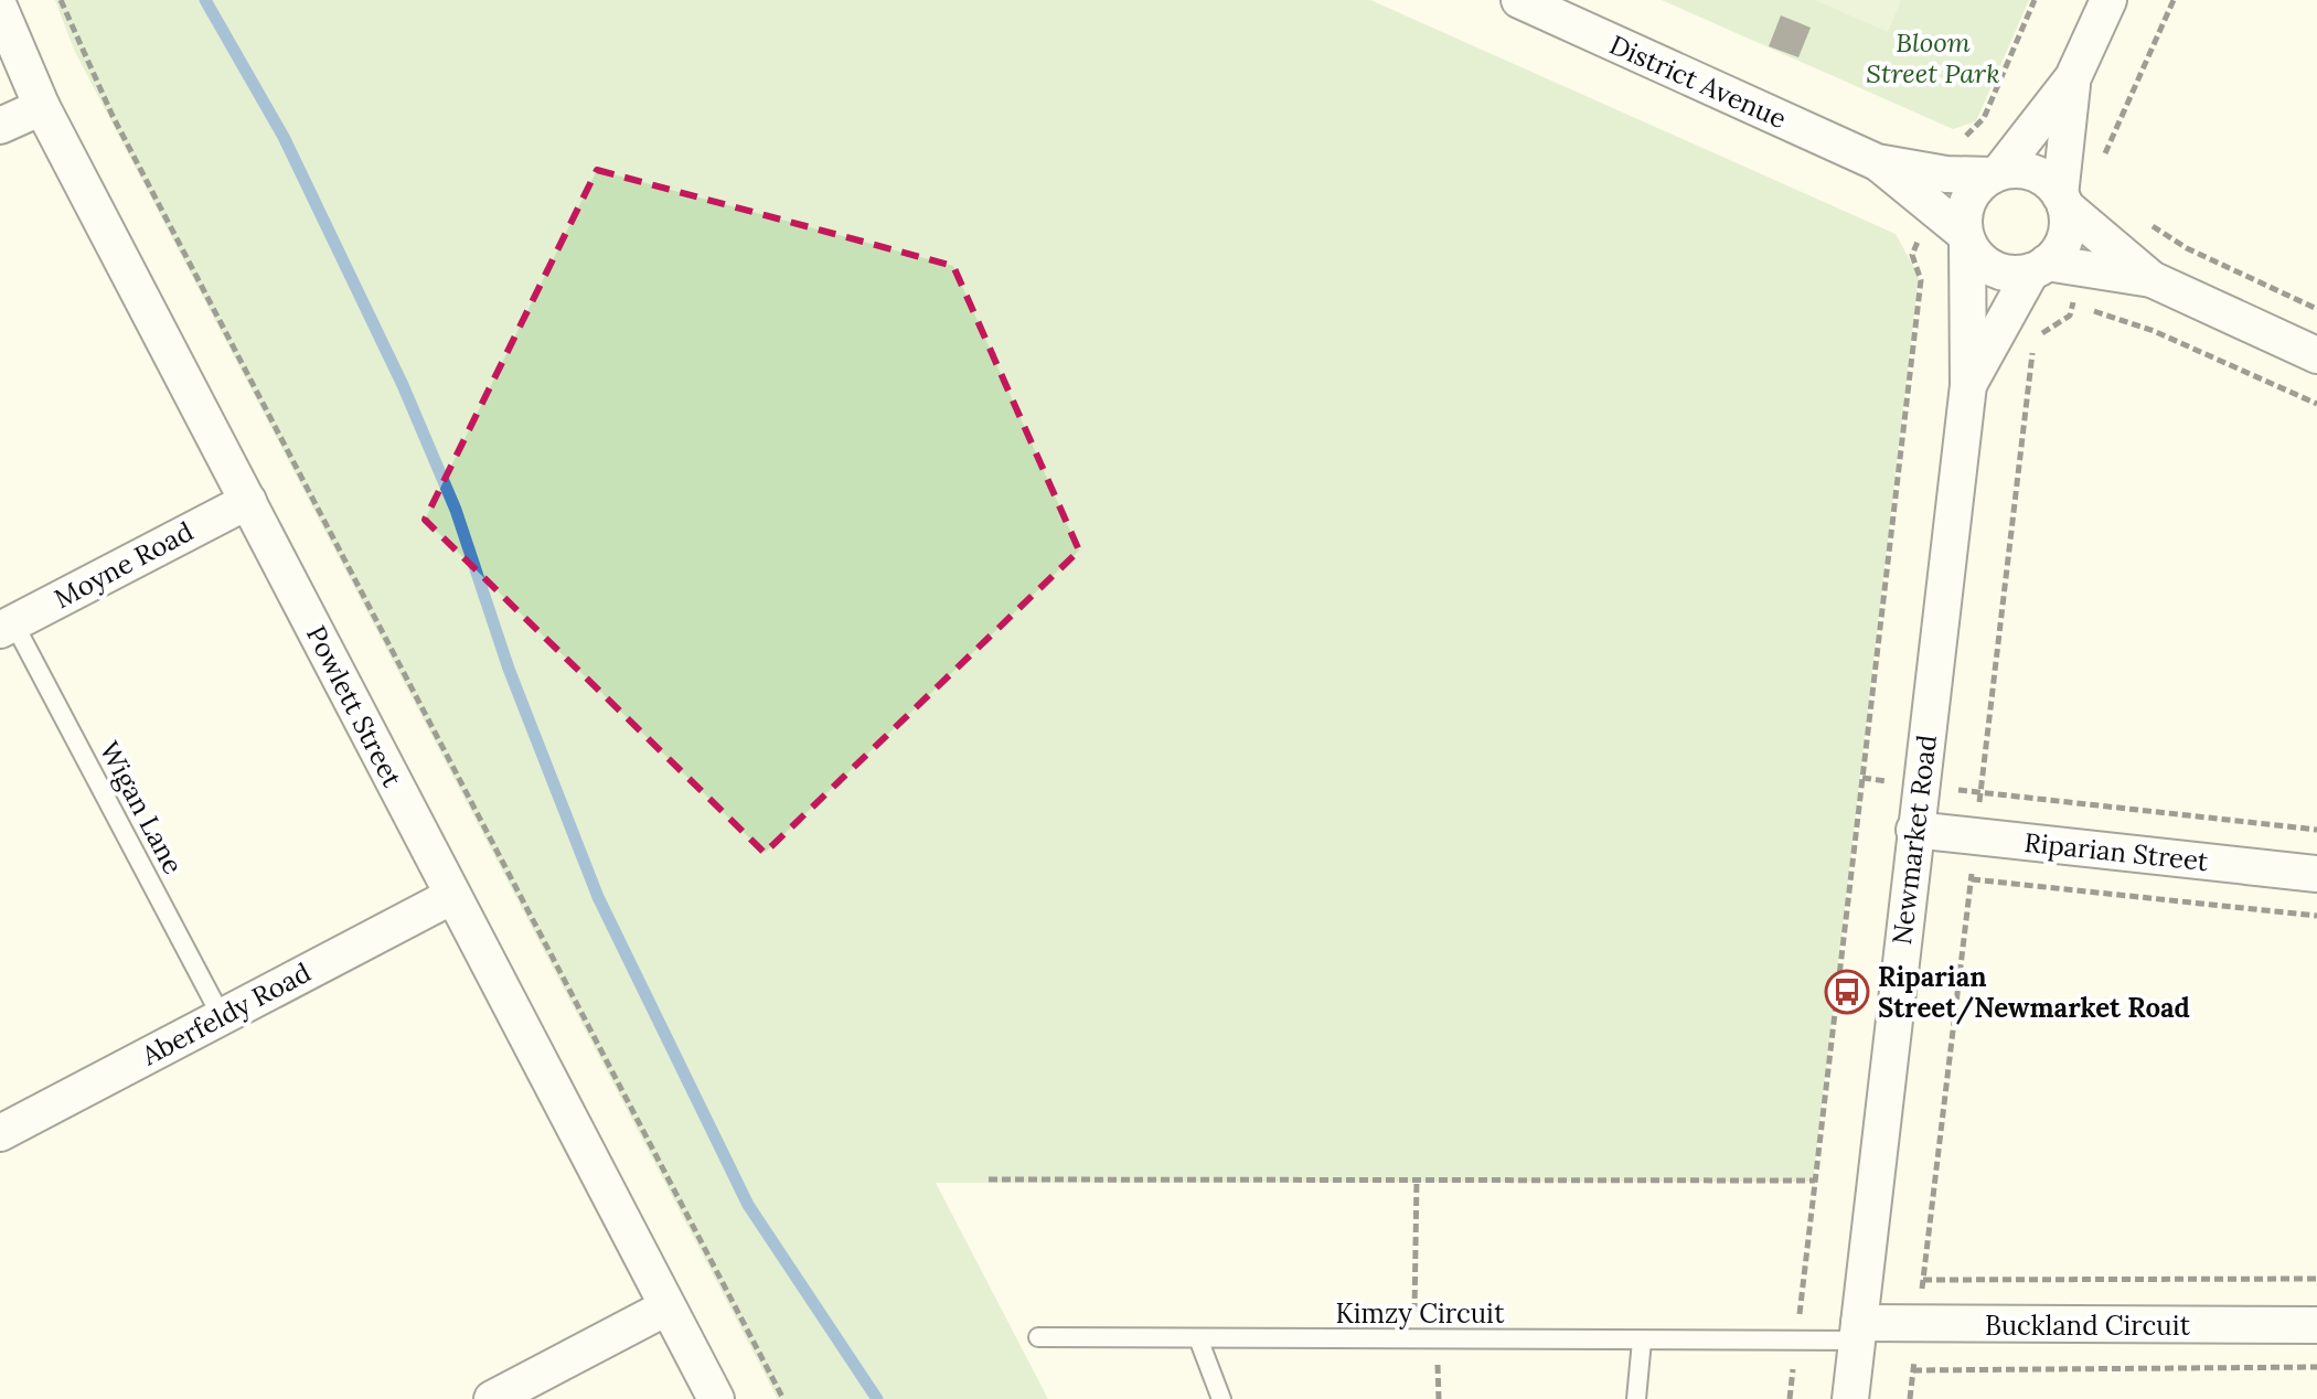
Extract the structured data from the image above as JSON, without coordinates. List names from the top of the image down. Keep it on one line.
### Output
{"streets":{"street":["District Avenue","Moyne Road","Powlett Street","Newmarket Road","Riparian Street","Aberfeldy Road","Buckland Circuit"],"lane":["Wigan Lane","Kimzy Circuit"]},"crossings":[["District Avenue","Newmarket Road"],["Moyne Road","Powlett Street"],["Moyne Road","Wigan Lane"],["Powlett Street","Aberfeldy Road"],["Wigan Lane","Aberfeldy Road"],["Newmarket Road","Riparian Street"],["Newmarket Road","Kimzy Circuit"],["Newmarket Road","Buckland Circuit"],["Kimzy Circuit","Buckland Circuit"]],"parks":["Bloom Street Park"],"places":{"bus stop":["Riparian Street/Newmarket Road"]}}
